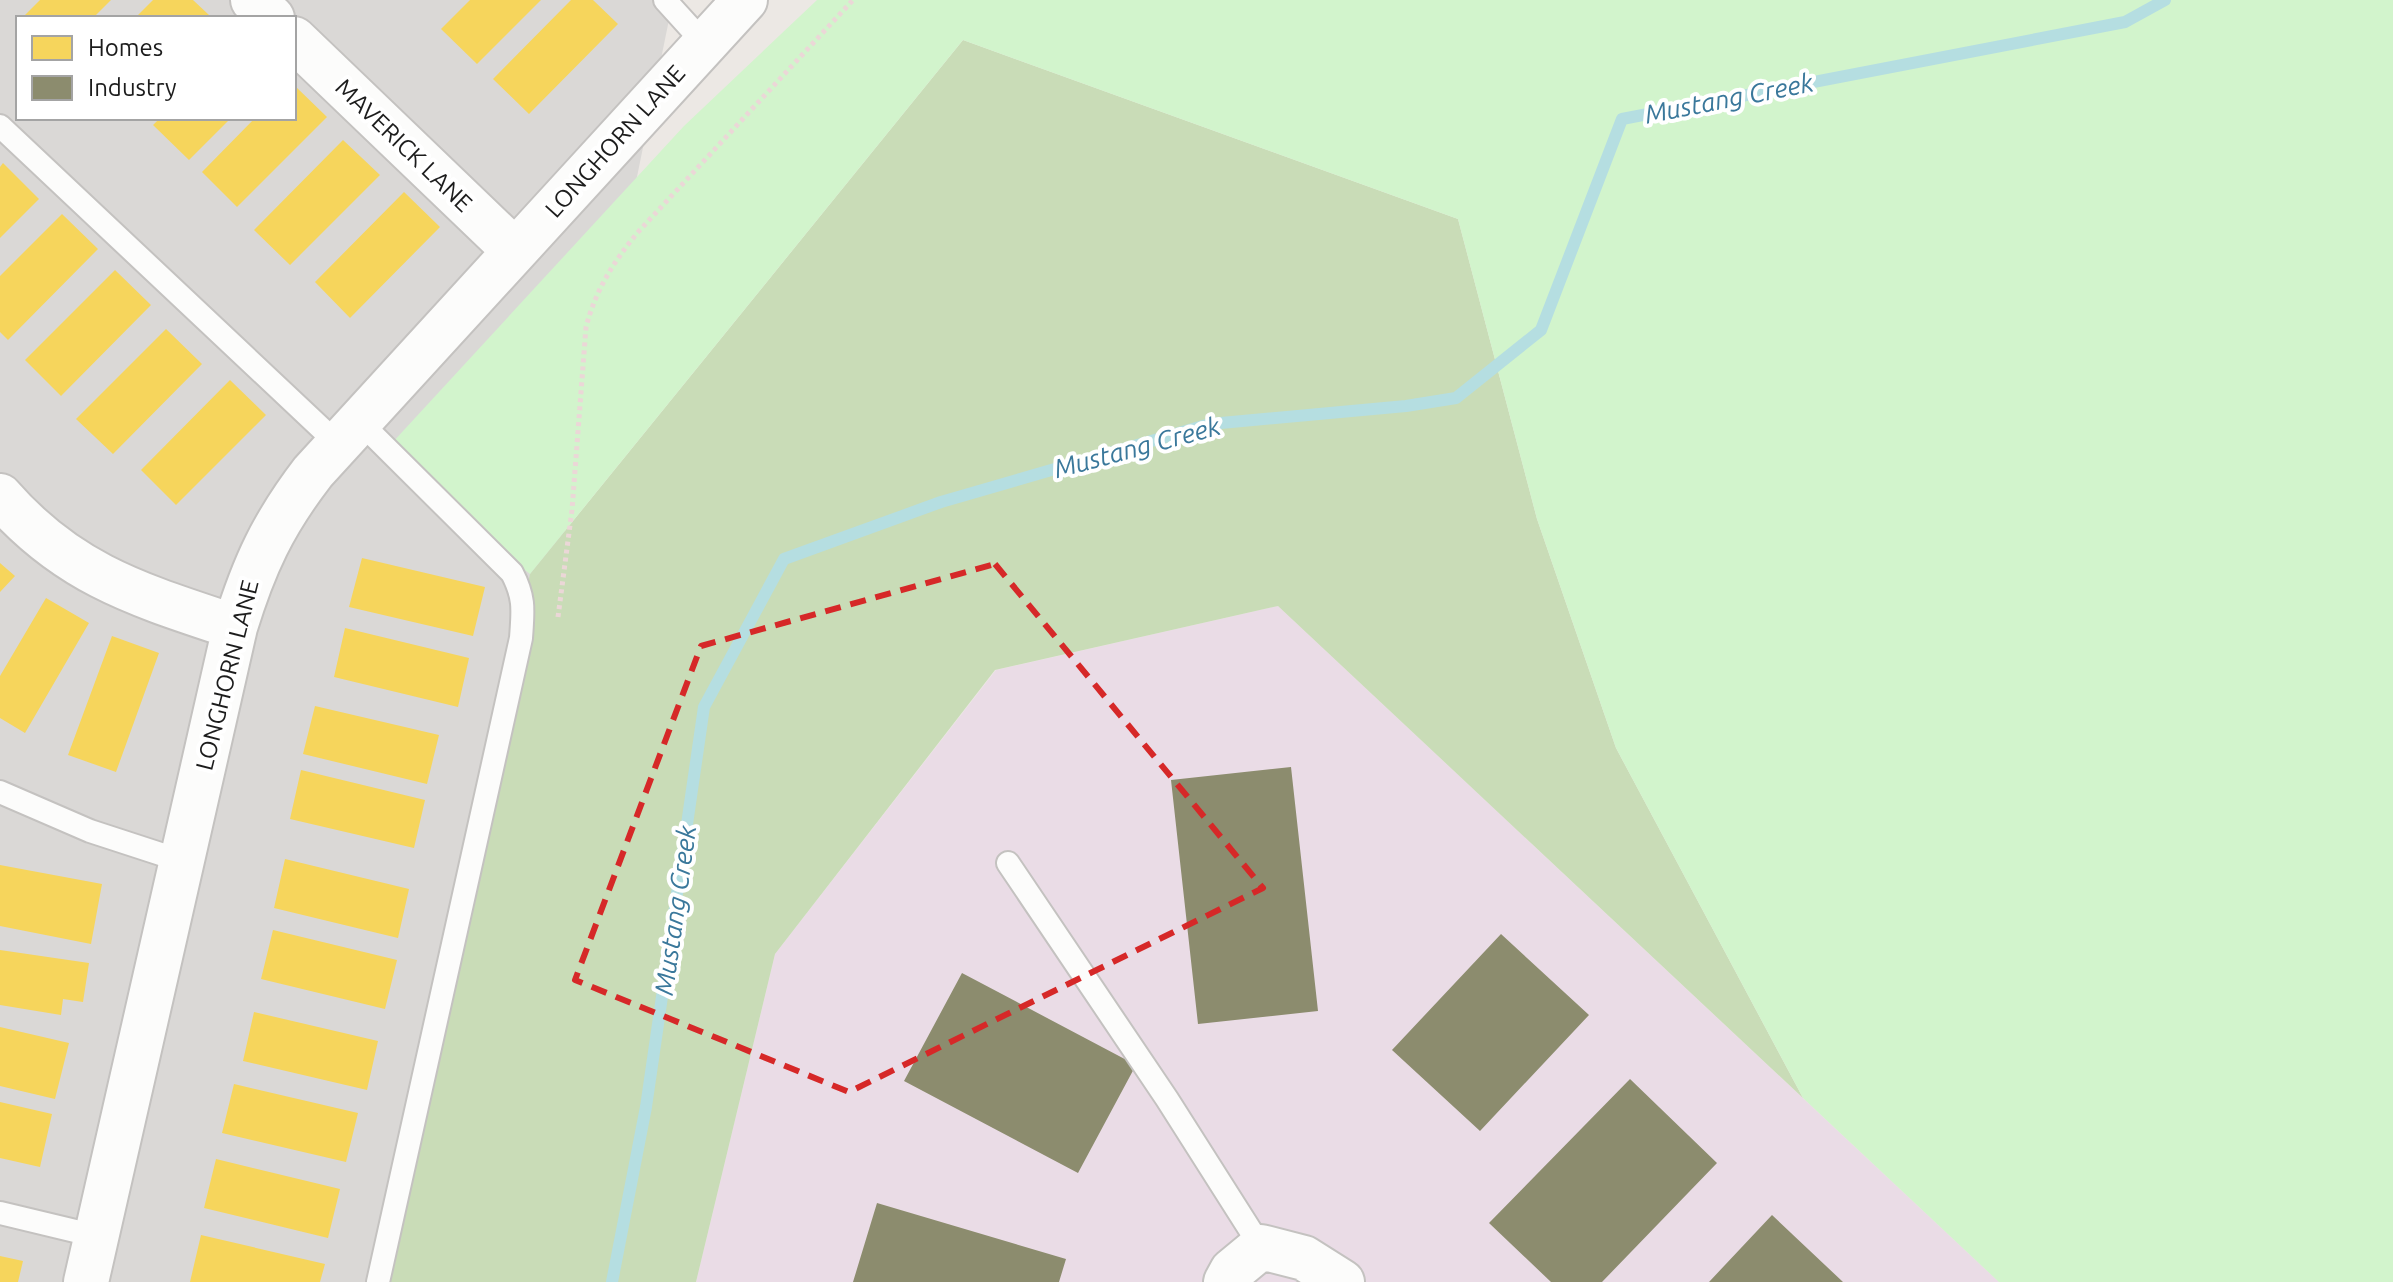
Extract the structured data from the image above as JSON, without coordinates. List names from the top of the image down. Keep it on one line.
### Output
{"streets":{"street":["LONGHORN LANE","MAVERICK LANE"]},"crossings":[["LONGHORN LANE","MAVERICK LANE"]],"water":["Mustang Creek"],"legend":["Homes","Industry"]}
